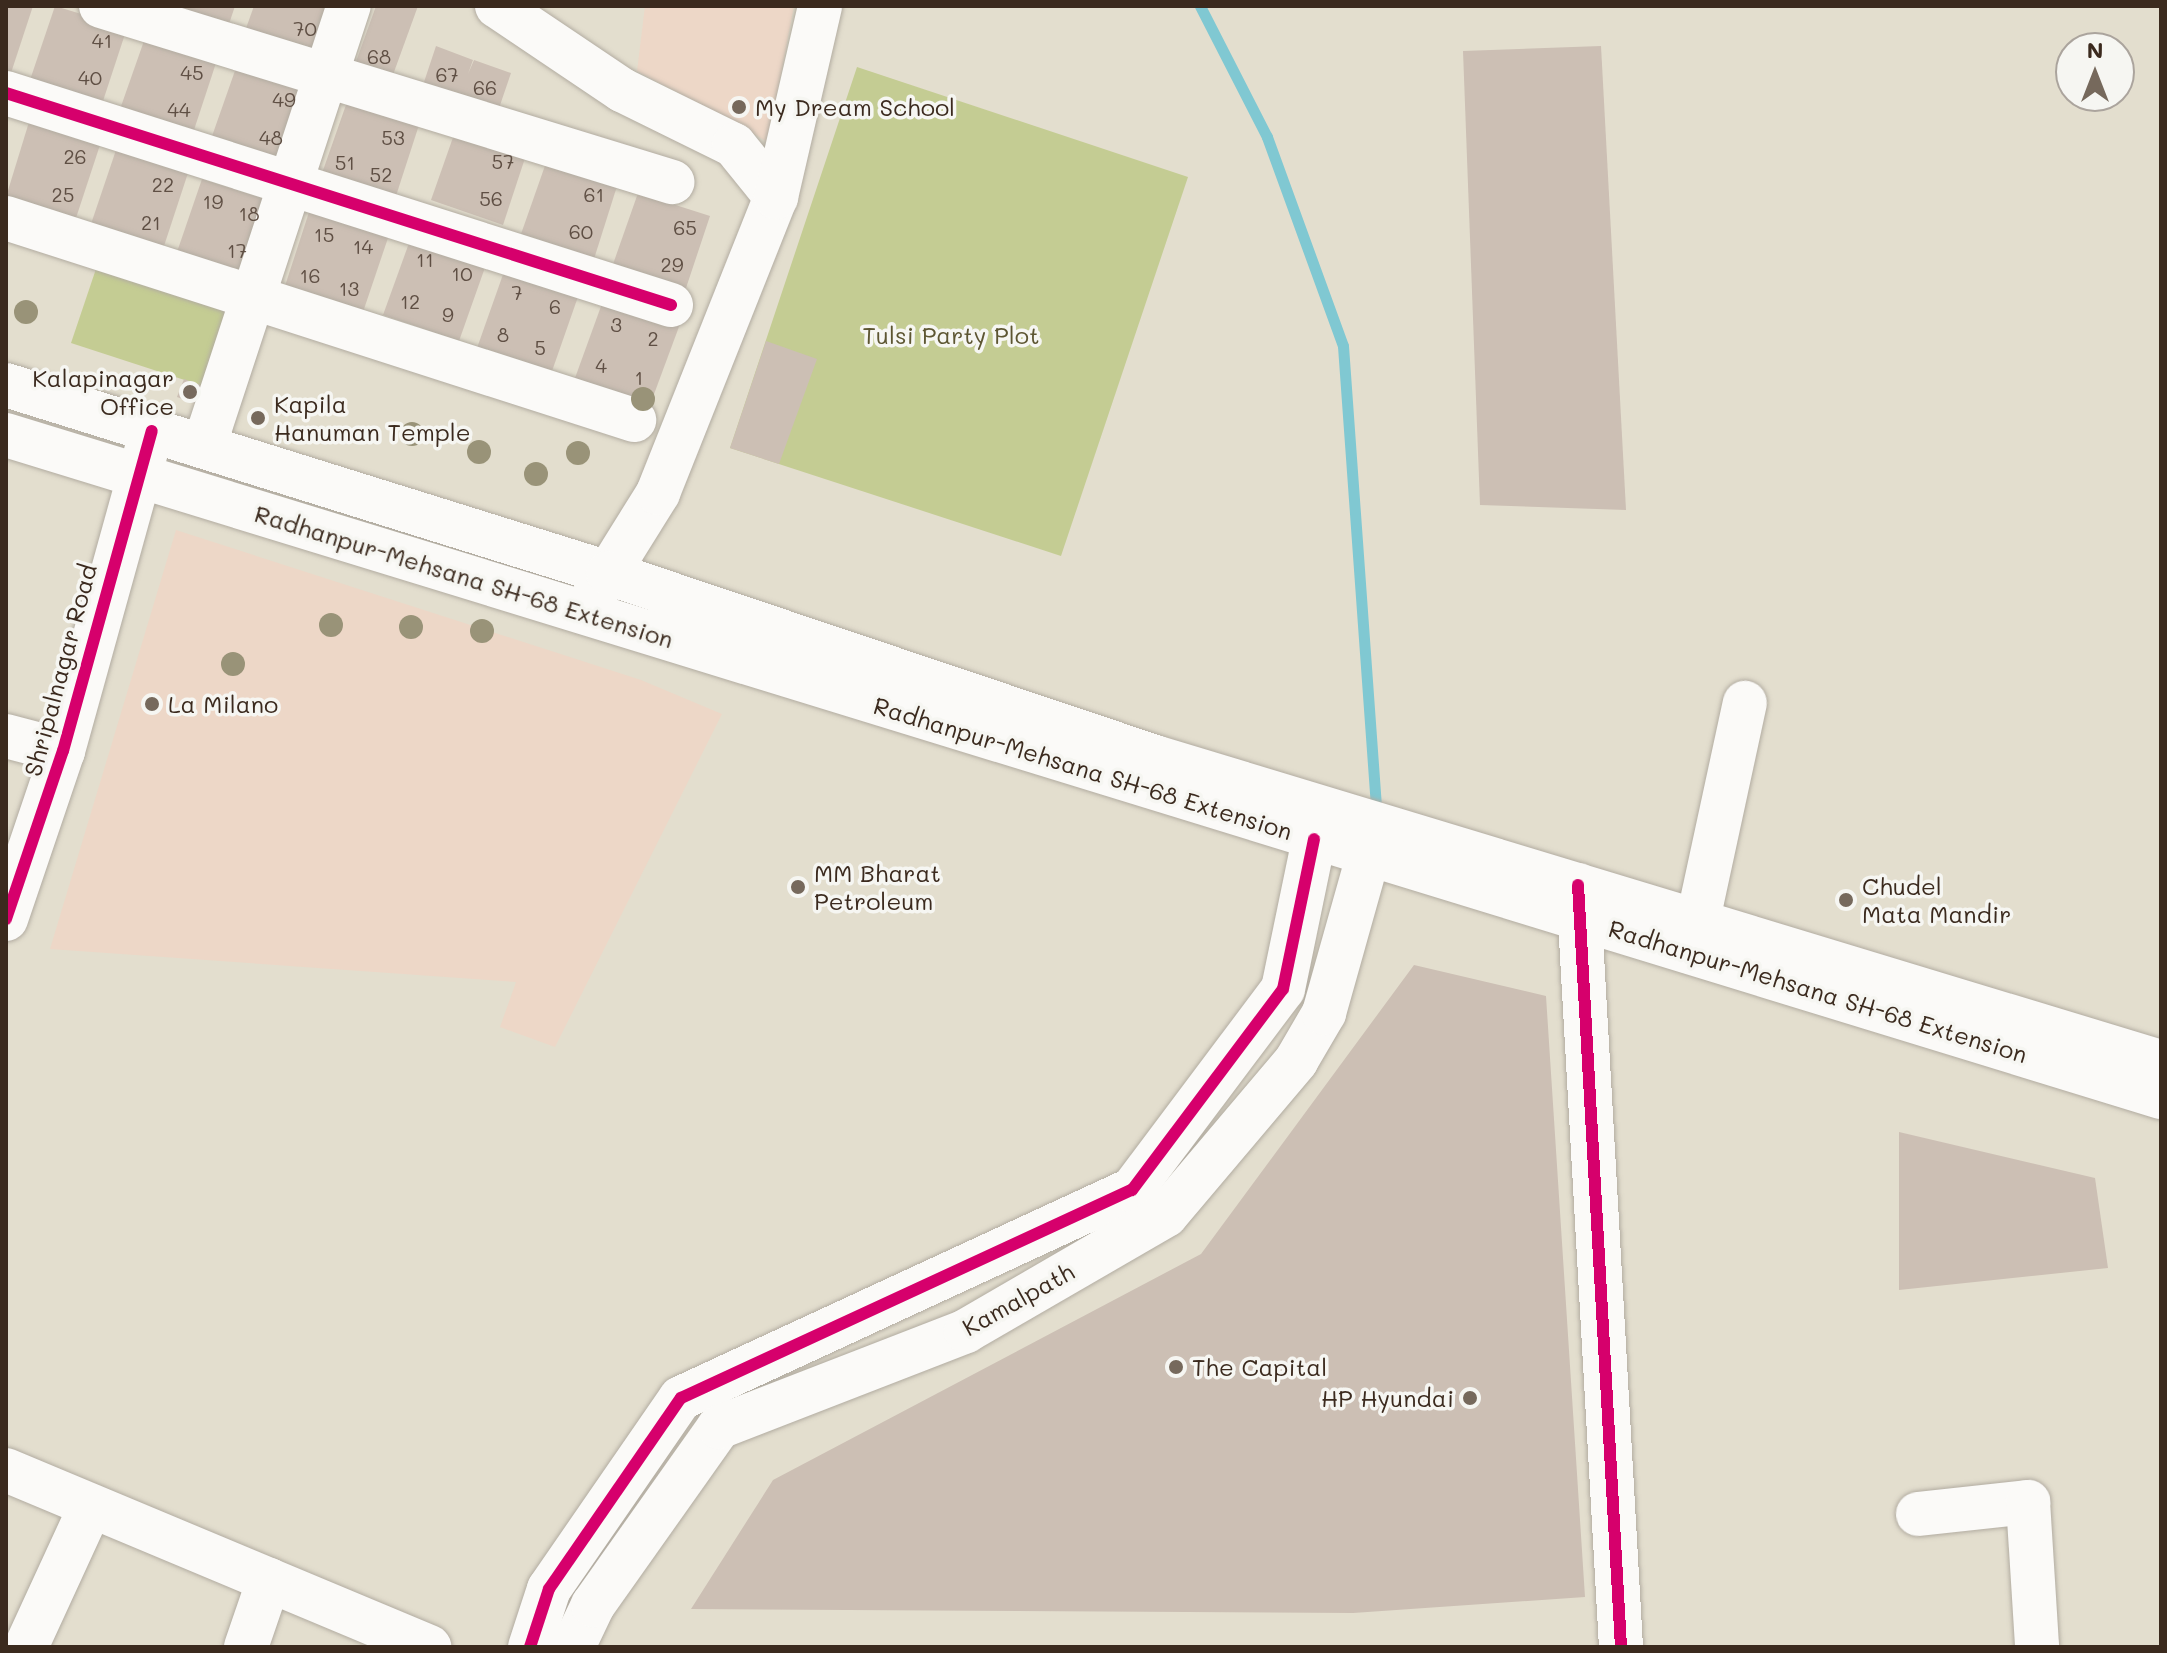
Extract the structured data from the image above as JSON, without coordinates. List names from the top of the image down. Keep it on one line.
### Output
{"streets":{"main road":["Radhanpur-Mehsana SH-68 Extension","Shripalnagar Road","Kamalpath"]},"crossings":[["Radhanpur-Mehsana SH-68 Extension","Shripalnagar Road"],["Radhanpur-Mehsana SH-68 Extension","Kamalpath"]],"parks":["Tulsi Party Plot"],"places":["My Dream School","Kalapinagar Office","Kapila Hanuman Temple","La Milano","MM Bharat Petroleum","Chudel Mata Mandir","The Capital","HP Hyundai"],"house_numbers":["70","41","68","45","67","40","66","49","44","48","53","26","57","51","52","22","25","61","56","19","18","21","65","60","15","14","17","11","29","10","16","13","7","12","6","9","3","8","2","5","4","1"],"north":"top"}
